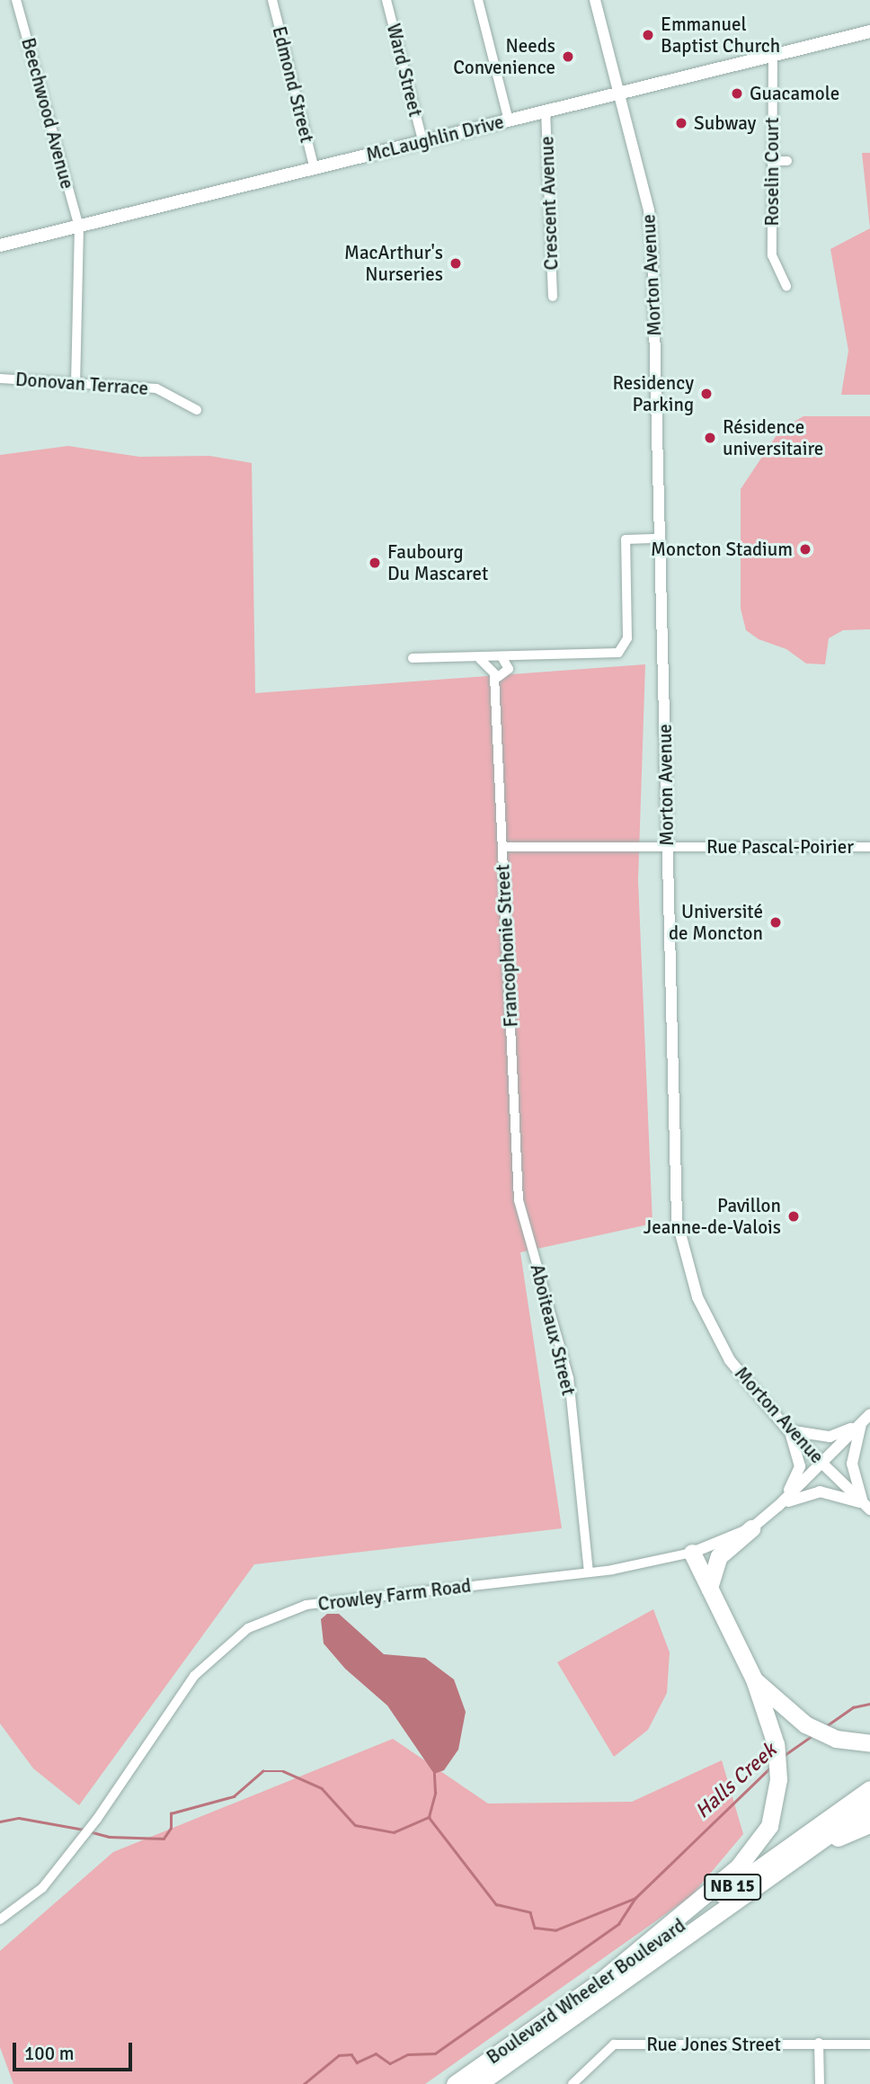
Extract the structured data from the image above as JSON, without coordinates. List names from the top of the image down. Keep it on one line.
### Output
{"streets":{"highway":["NB 15","Boulevard Wheeler Boulevard"],"main road":["McLaughlin Drive"],"street":["Ward Street","Edmond Street","Beechwood Avenue","Roselin Court","Crescent Avenue","Morton Avenue","Donovan Terrace","Rue Pascal-Poirier","Francophonie Street","Aboiteaux Street","Crowley Farm Road","Rue Jones Street"]},"crossings":[["Ward Street","McLaughlin Drive"],["Edmond Street","McLaughlin Drive"],["Beechwood Avenue","McLaughlin Drive"],["Beechwood Avenue","Donovan Terrace"],["McLaughlin Drive","Roselin Court"],["McLaughlin Drive","Crescent Avenue"],["McLaughlin Drive","Morton Avenue"],["Morton Avenue","Rue Pascal-Poirier"],["Morton Avenue","Crowley Farm Road"],["Rue Pascal-Poirier","Francophonie Street"],["Francophonie Street","Aboiteaux Street"],["Aboiteaux Street","Crowley Farm Road"]],"water":["Halls Creek"],"places":["Emmanuel Baptist Church","Needs Convenience","Guacamole","Subway","MacArthur's Nurseries","Residency Parking","Résidence universitaire","Moncton Stadium","Faubourg Du Mascaret","Université de Moncton","Pavillon Jeanne-de-Valois"],"scale_bar":"100 m"}
